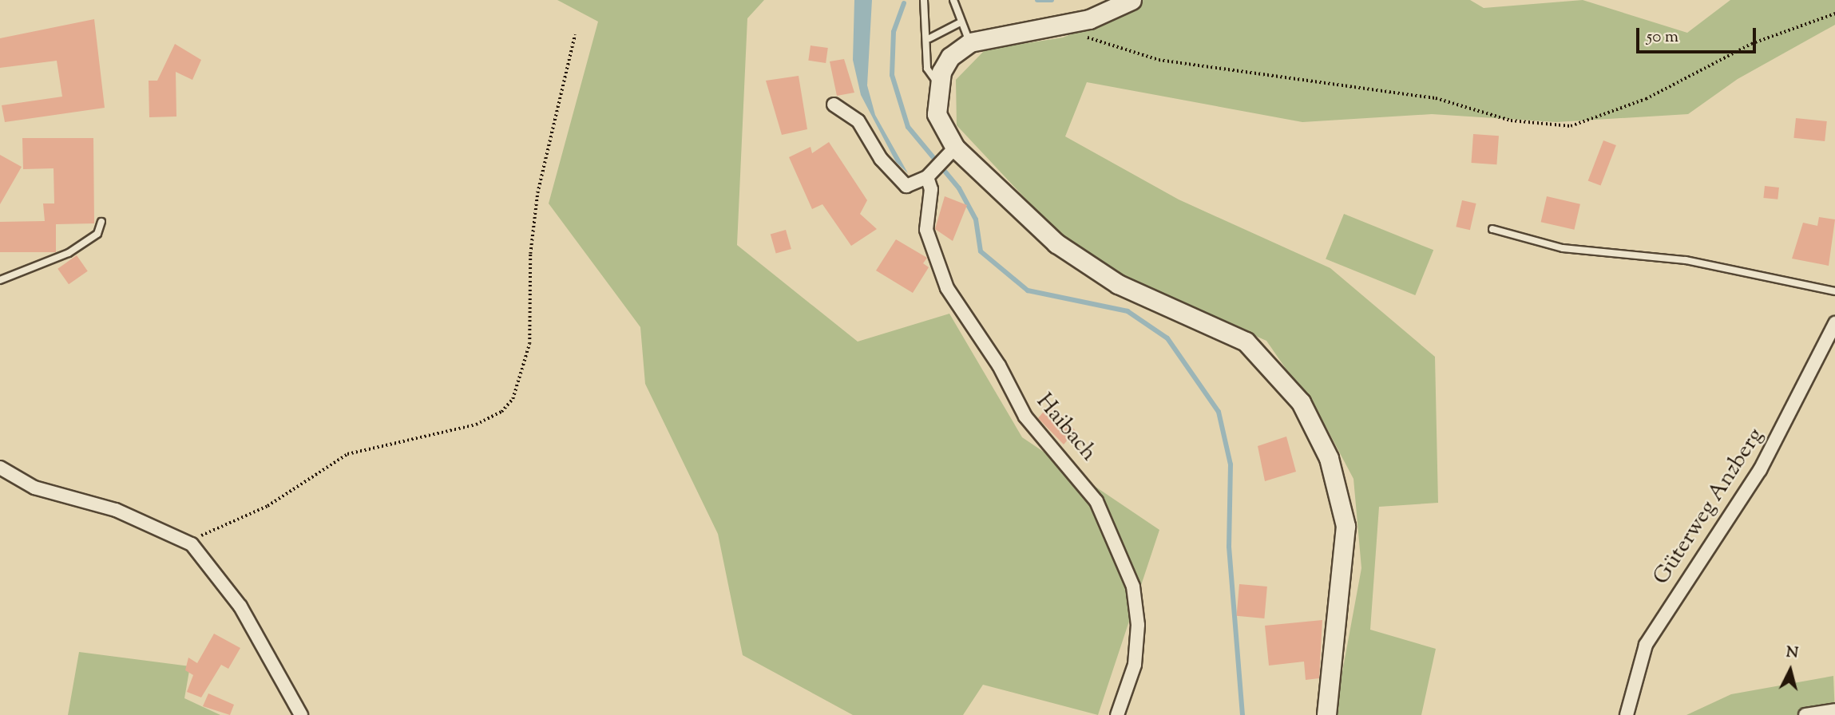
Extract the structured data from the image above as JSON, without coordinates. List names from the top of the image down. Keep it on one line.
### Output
{"streets":{"street":["Haibach","Güterweg Anzberg"]},"scale_bar":"50 m","north":"top"}
